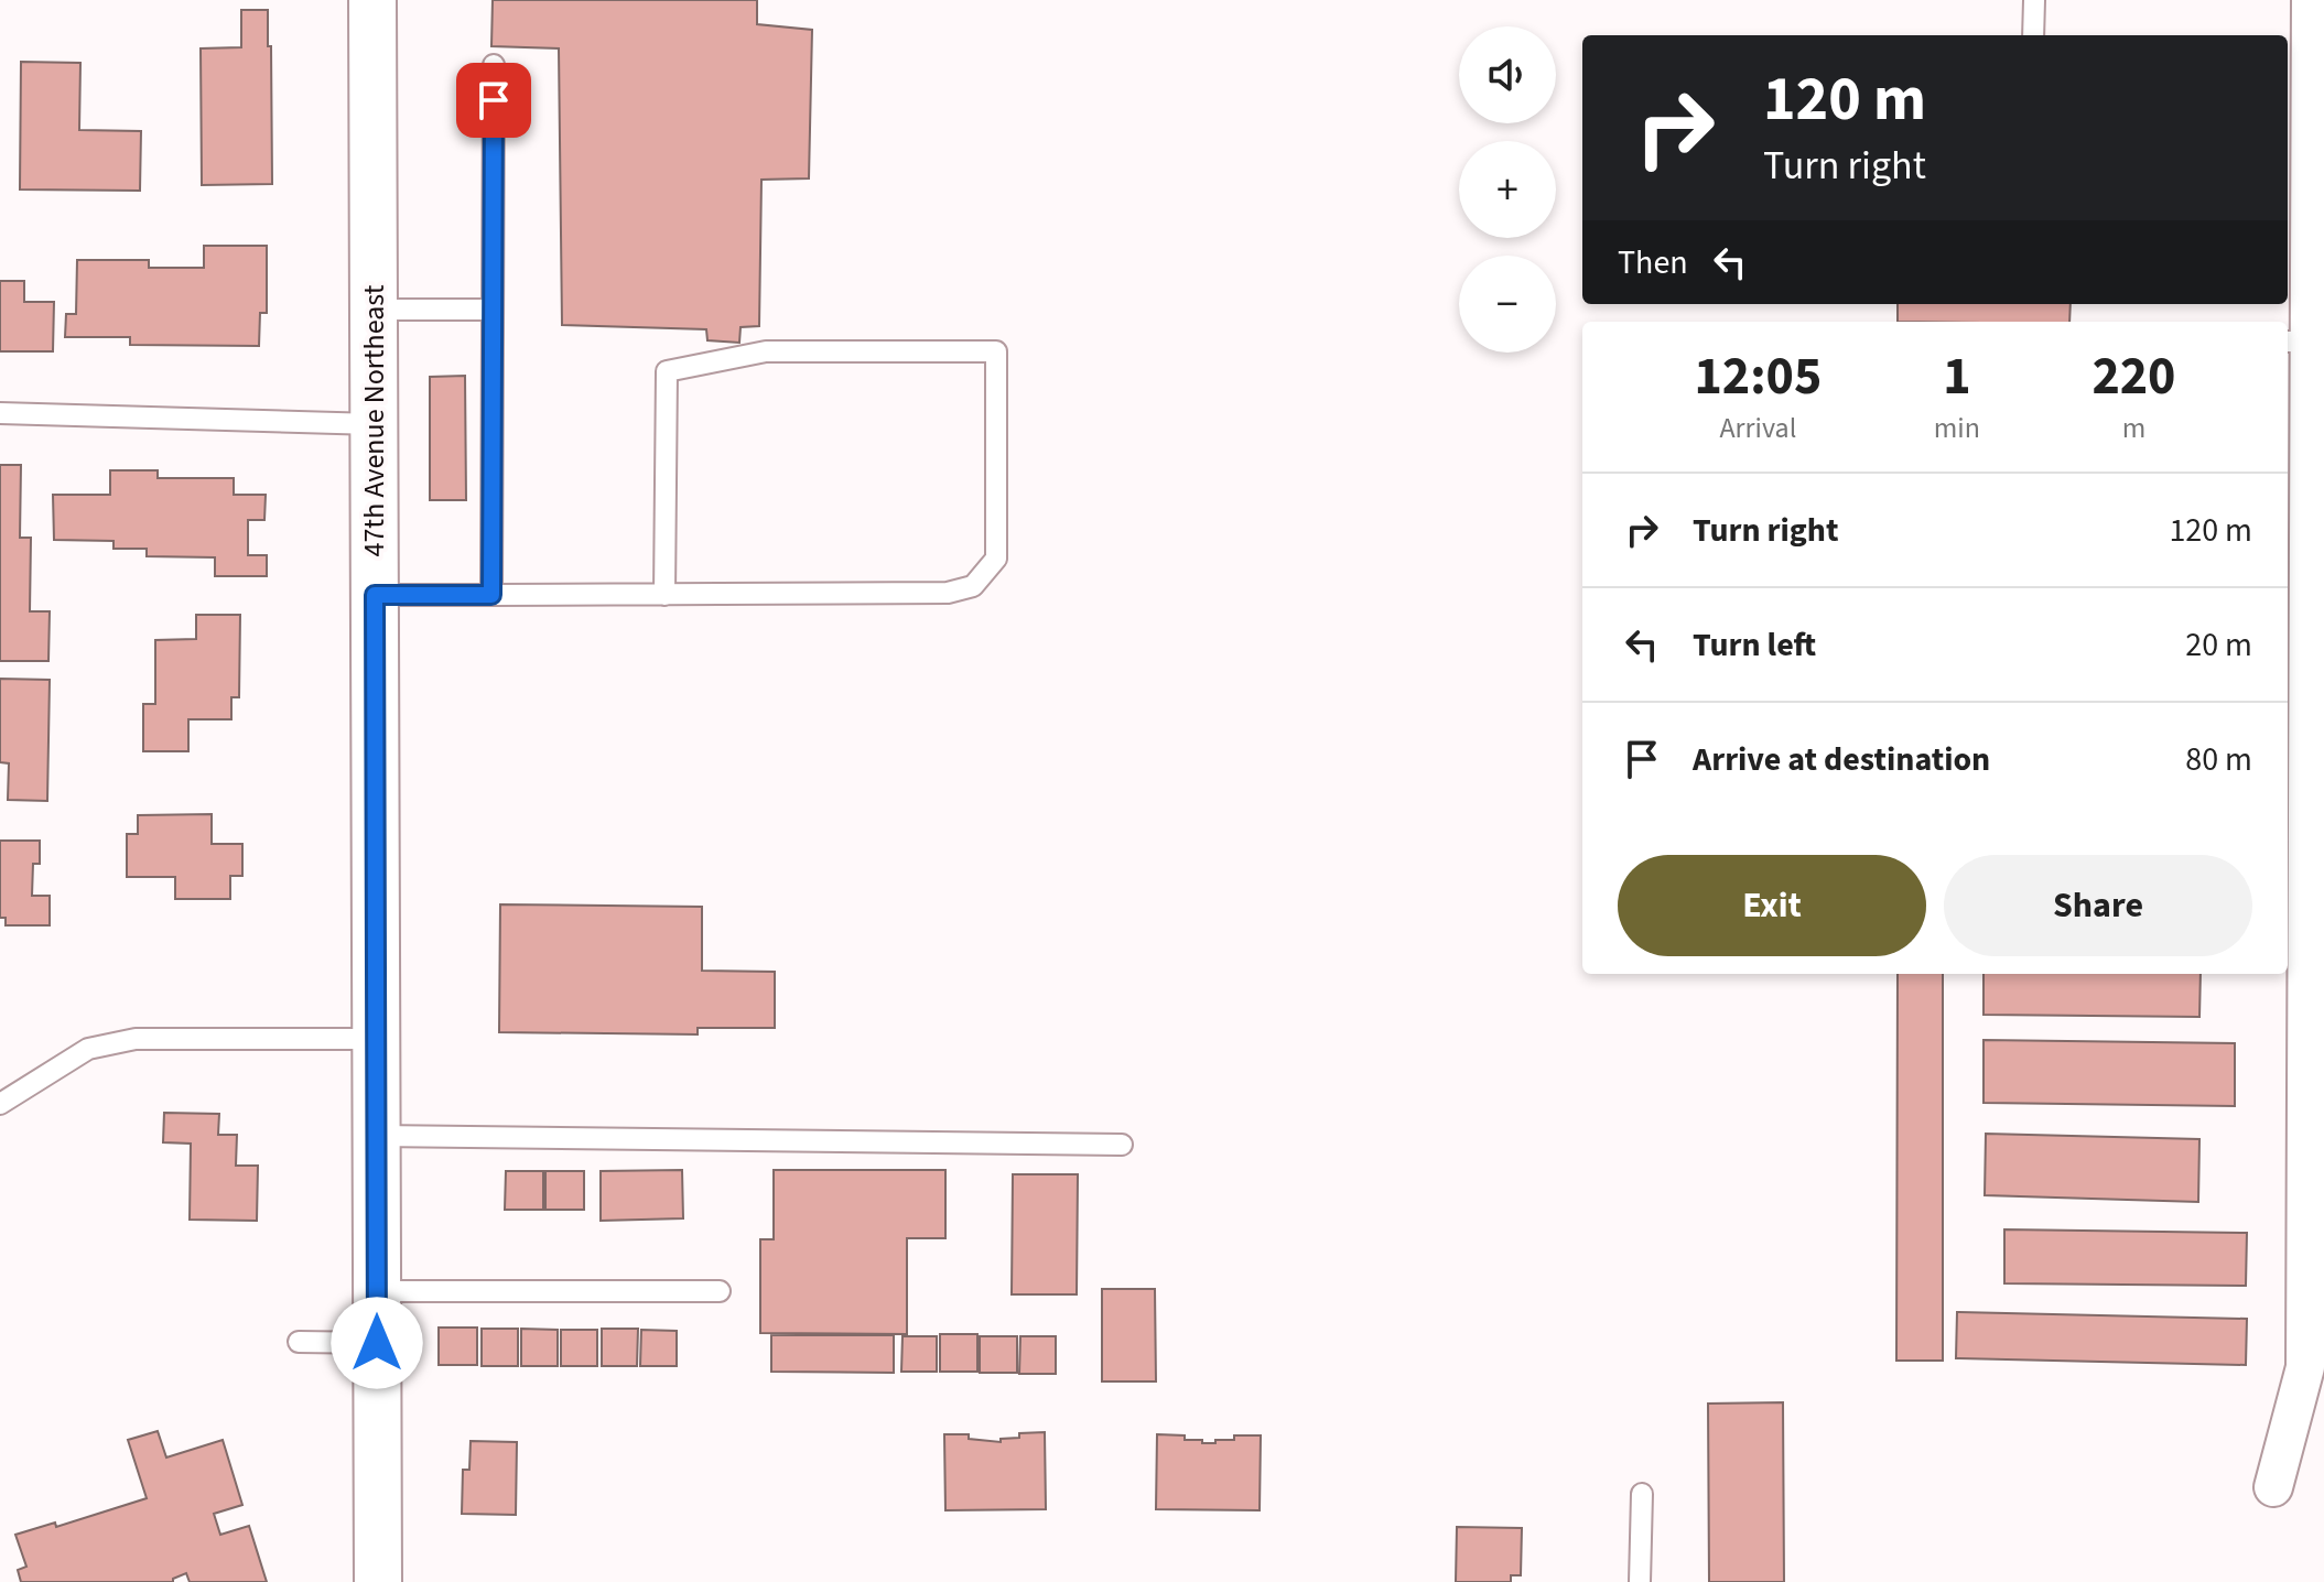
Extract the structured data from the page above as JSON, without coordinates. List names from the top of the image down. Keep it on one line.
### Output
{"streets":{"street":["47th Avenue Northeast"]},"page":{"map_buttons":["+","−"],"turn":["120 m","Turn right"],"then":"Then","eta":["12:05","Arrival","1","min","220","m"],"list":[{"name":"Turn right","value":"120 m"},{"name":"Turn left","value":"20 m"},{"name":"Arrive at destination","value":"80 m"}],"buttons":["Exit","Share"]}}
